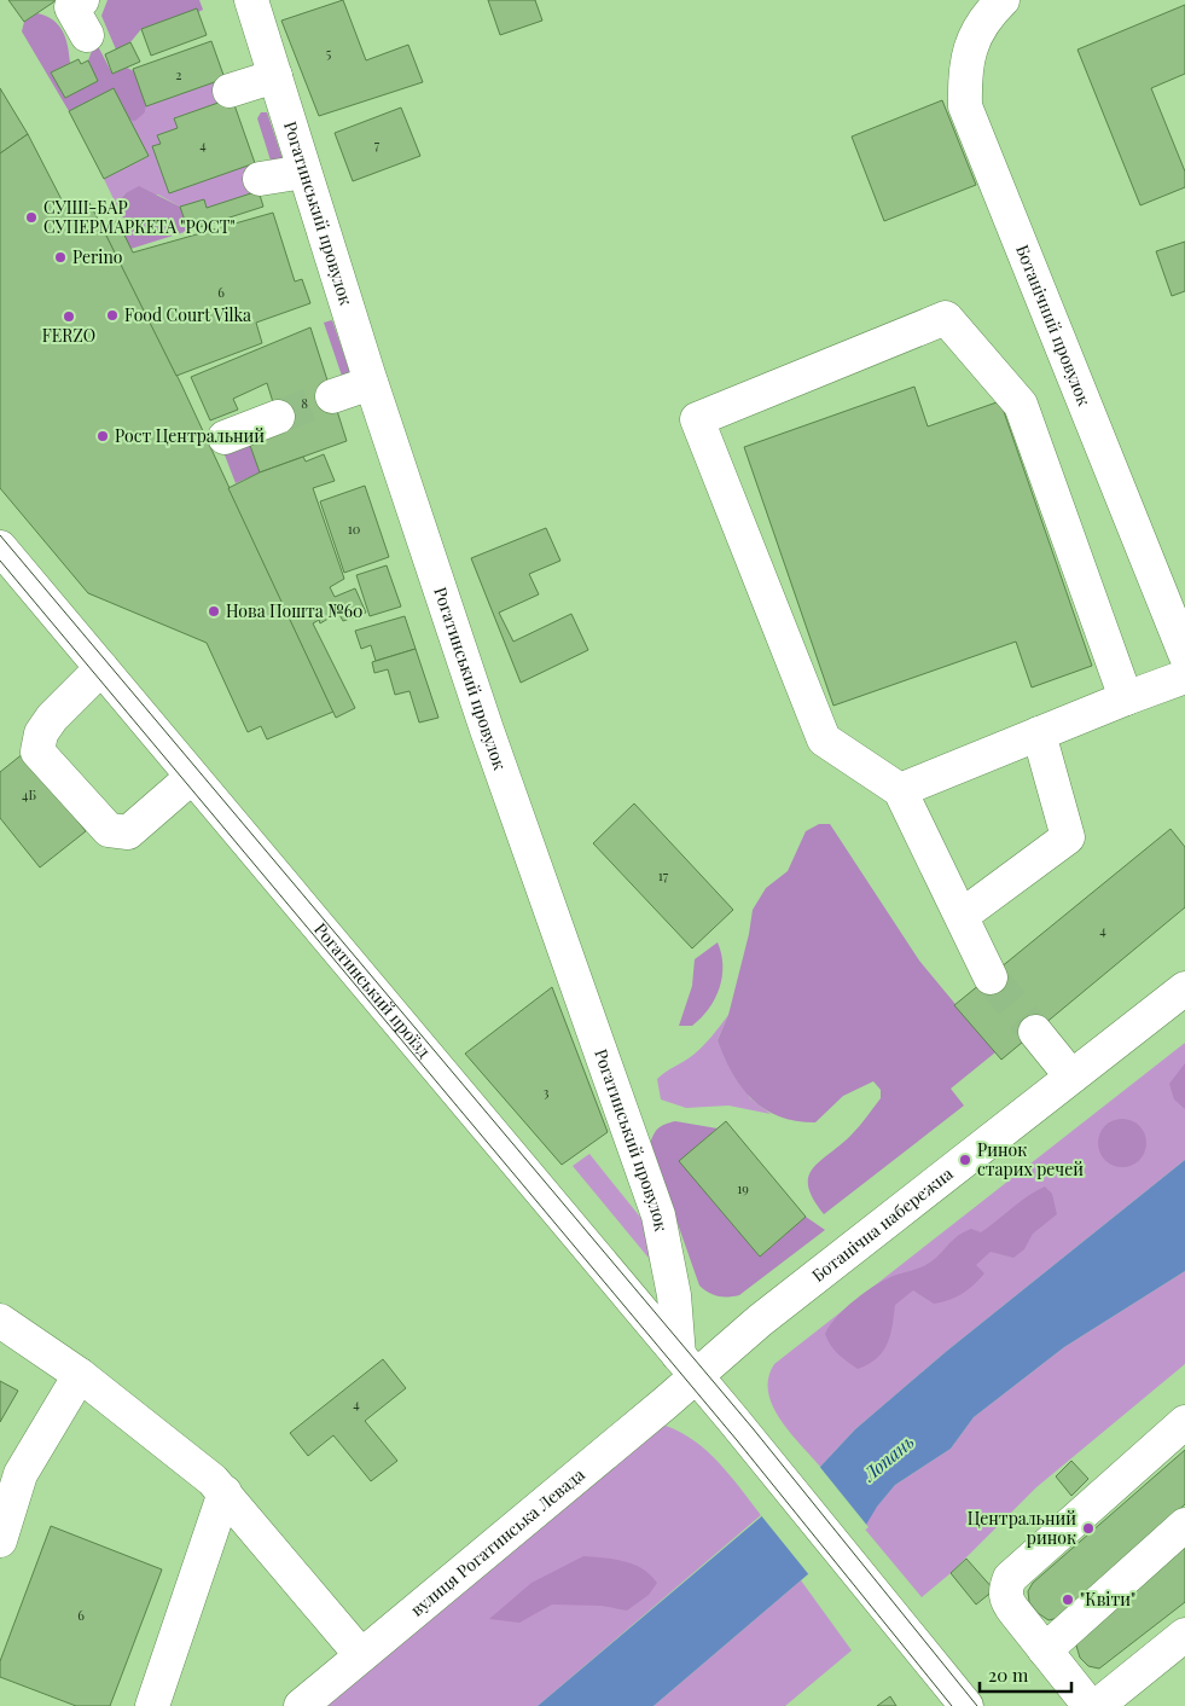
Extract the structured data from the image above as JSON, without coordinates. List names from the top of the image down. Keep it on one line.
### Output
{"streets":{"street":["Рогатинський провулок","Ботанічний провулок","Рогатинський проїзд","Ботанічна набережна","вулиця Рогатинська Левада"]},"crossings":[["Рогатинський провулок","Рогатинський проїзд"],["Рогатинський провулок","Ботанічна набережна"],["Рогатинський провулок","вулиця Рогатинська Левада"],["Рогатинський проїзд","Ботанічна набережна"],["Рогатинський проїзд","вулиця Рогатинська Левада"],["Ботанічна набережна","вулиця Рогатинська Левада"]],"water":["Лопань"],"places":["СУШІ-БАР СУПЕРМАРКЕТА \"РОСТ\"","Perino","Food Court Vilka","FERZO","Рост Центральний","Нова Пошта №60","Ринок старих речей","Центральний ринок","\"Квіти\""],"house_numbers":["5","2","4","7","6","8","10","4Б","17","4","3","19","4","6"],"scale_bar":"20 m"}
